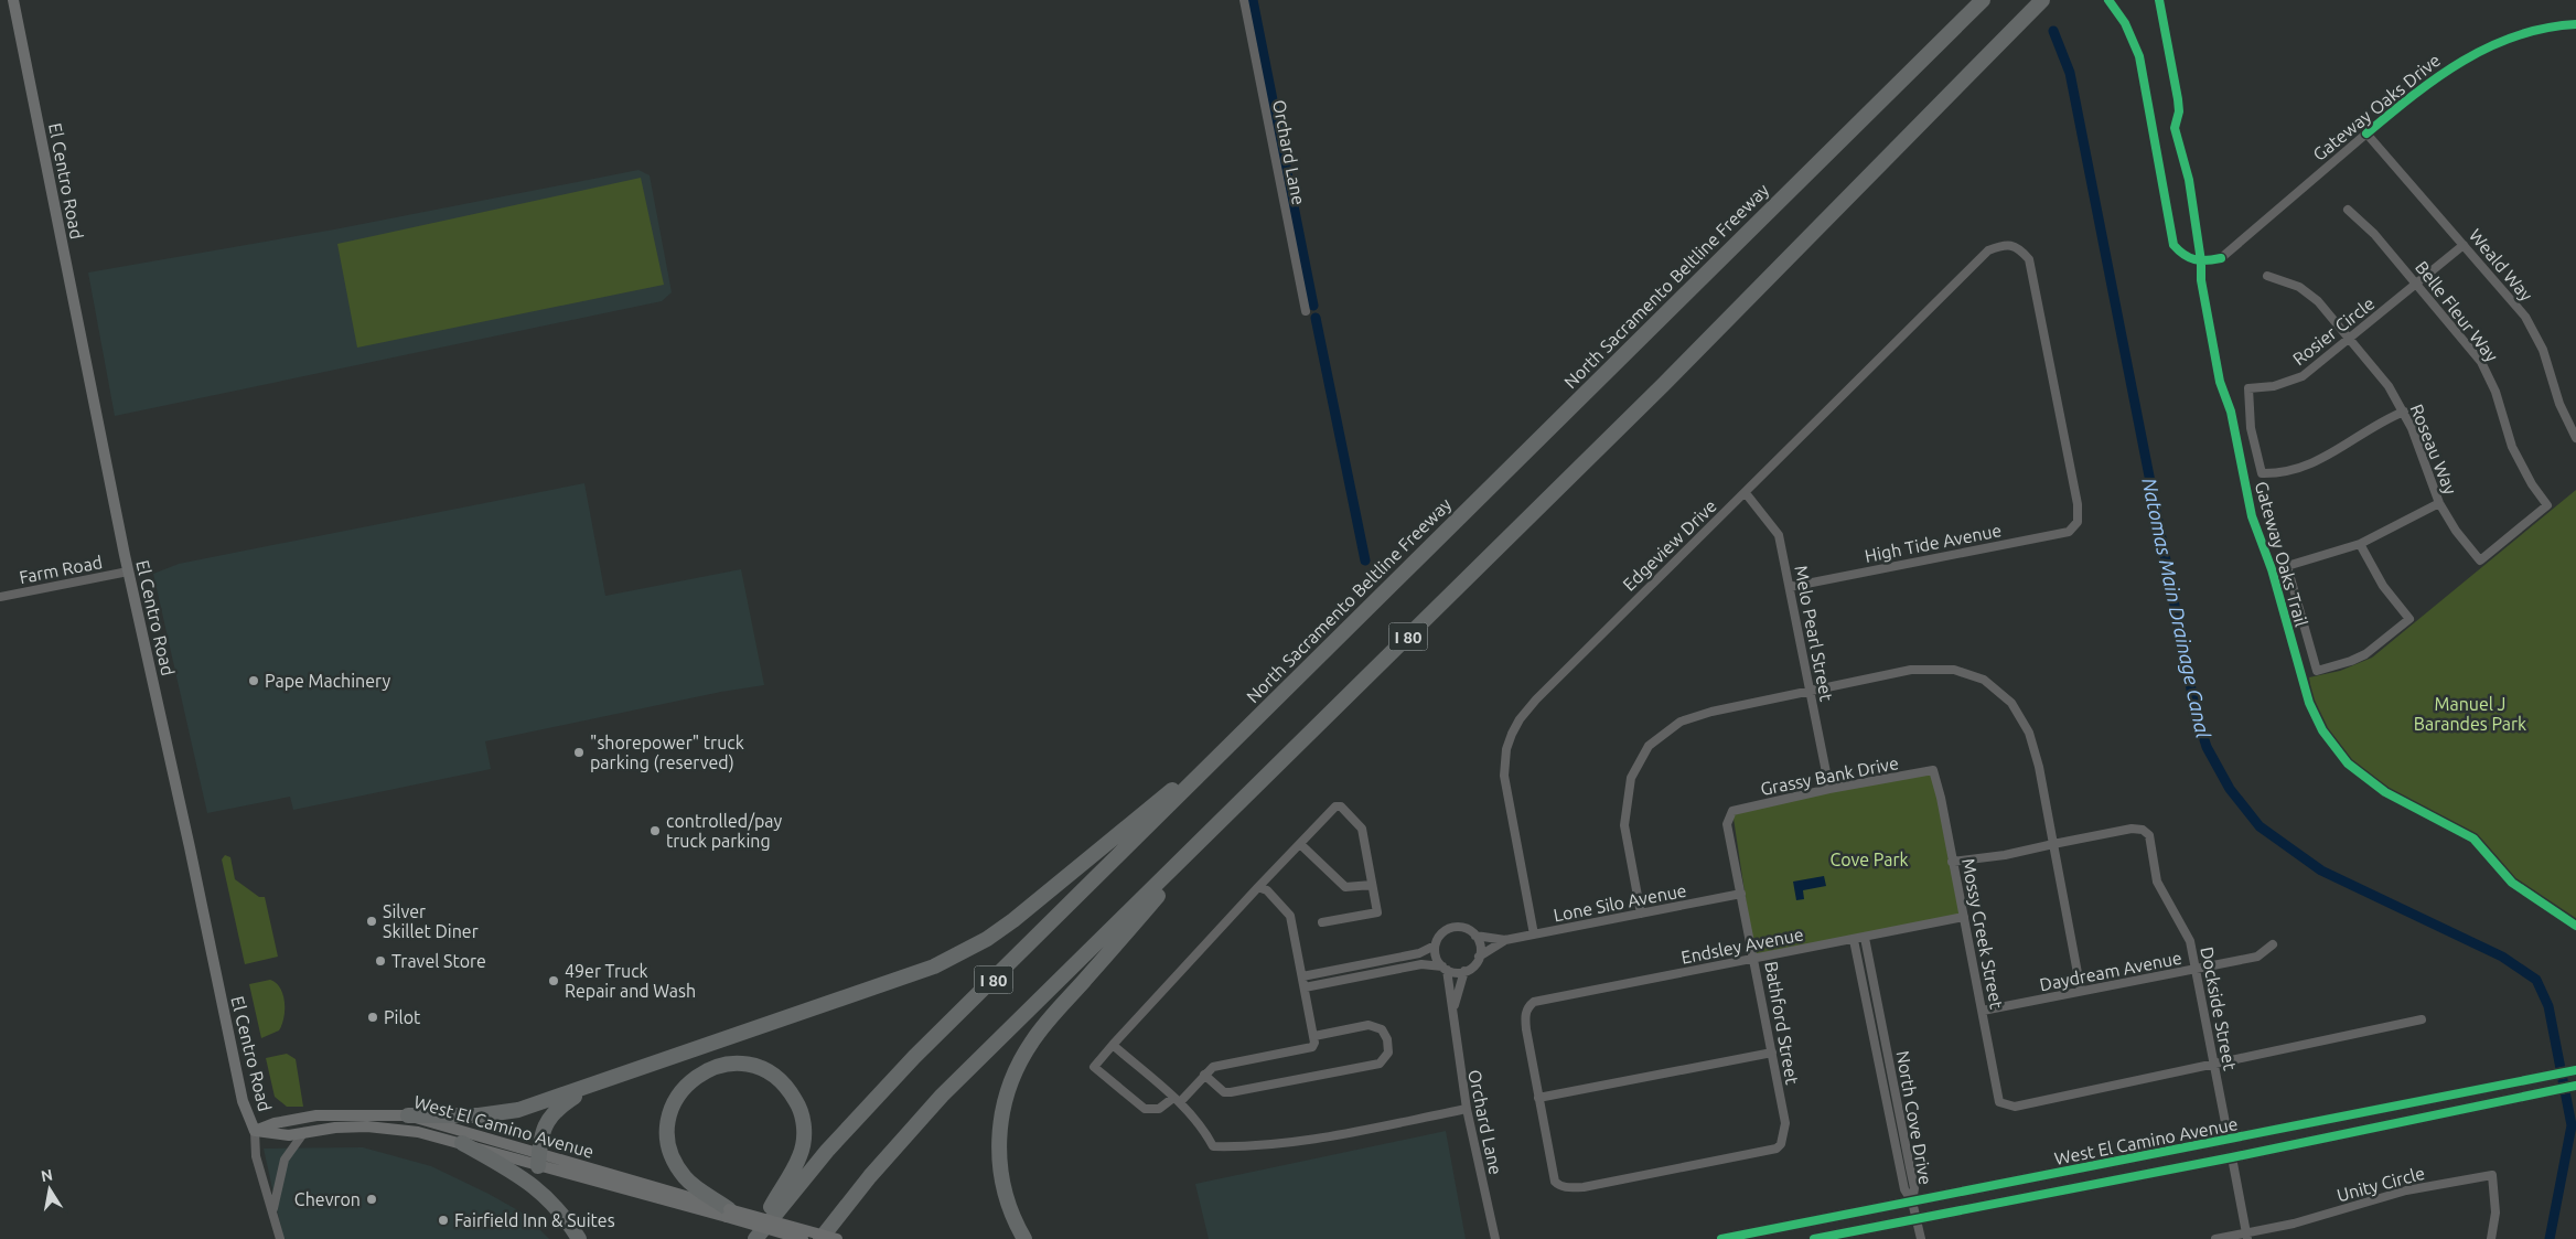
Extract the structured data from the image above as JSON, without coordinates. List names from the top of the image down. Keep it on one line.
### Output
{"streets":{"highway":["North Sacramento Beltline Freeway","I 80"],"main road":["El Centro Road","West El Camino Avenue"],"street":["Gateway Oaks Drive","Orchard Lane","Weald Way","Belle Fleur Way","Rosier Circle","Roseau Way","High Tide Avenue","Edgeview Drive","Farm Road","Melo Pearl Street","Grassy Bank Drive","Lone Silo Avenue","Mossy Creek Street","Endsley Avenue","Daydream Avenue","Dockside Street","Bathford Street","North Cove Drive","Unity Circle"],"cycle path":["Gateway Oaks Trail"]},"crossings":[["Gateway Oaks Drive","Weald Way"],["Orchard Lane","Lone Silo Avenue"],["El Centro Road","Farm Road"],["El Centro Road","West El Camino Avenue"],["Weald Way","Rosier Circle"],["Belle Fleur Way","Rosier Circle"],["Belle Fleur Way","Roseau Way"],["Rosier Circle","Roseau Way"],["High Tide Avenue","Edgeview Drive"],["High Tide Avenue","Melo Pearl Street"],["Edgeview Drive","Melo Pearl Street"],["Edgeview Drive","Lone Silo Avenue"],["Melo Pearl Street","Grassy Bank Drive"],["Grassy Bank Drive","Mossy Creek Street"],["Grassy Bank Drive","Bathford Street"],["Lone Silo Avenue","Bathford Street"],["Mossy Creek Street","Endsley Avenue"],["Mossy Creek Street","Daydream Avenue"],["Mossy Creek Street","Dockside Street"],["Endsley Avenue","Bathford Street"],["Endsley Avenue","North Cove Drive"],["Daydream Avenue","Dockside Street"],["Dockside Street","West El Camino Avenue"],["North Cove Drive","West El Camino Avenue"]],"water":["Natomas Main Drainage Canal"],"parks":["Manuel J Barandes Park","Cove Park"],"places":["Pape Machinery","\"shorepower\" truck parking (reserved)","controlled/pay truck parking","Silver Skillet Diner","Travel Store","49er Truck Repair and Wash","Pilot","Chevron","Fairfield Inn & Suites"],"north":"top"}
